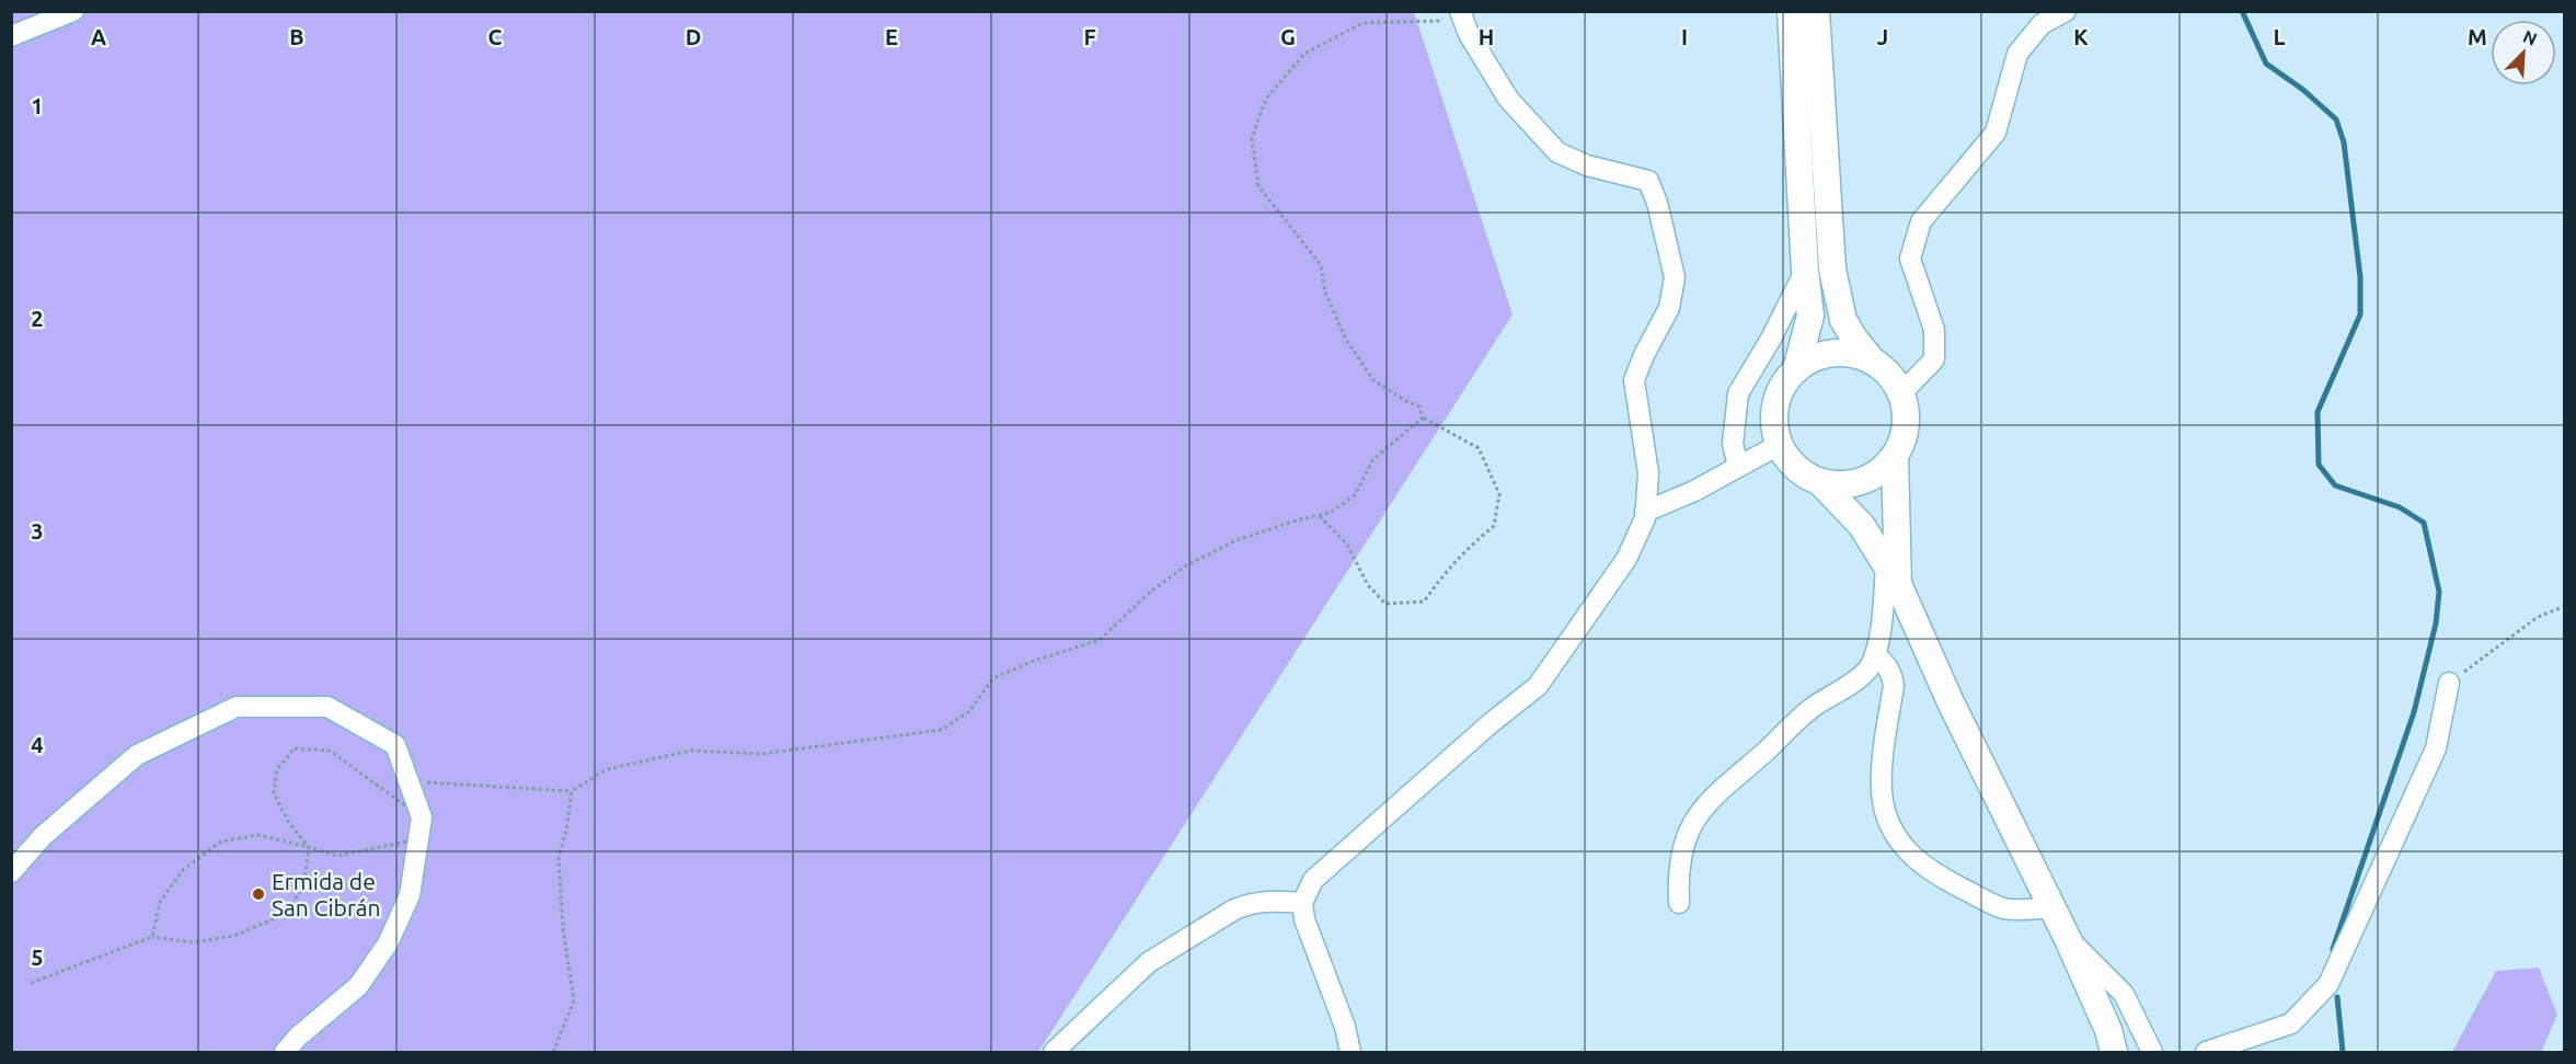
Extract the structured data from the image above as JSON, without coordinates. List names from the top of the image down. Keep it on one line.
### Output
{"places":["Ermida de San Cibrán"],"north":"top right","grid":{"columns":["A","B","C","D","E","F","G","H","I","J","K","L","M"],"rows":["1","2","3","4","5"]}}
